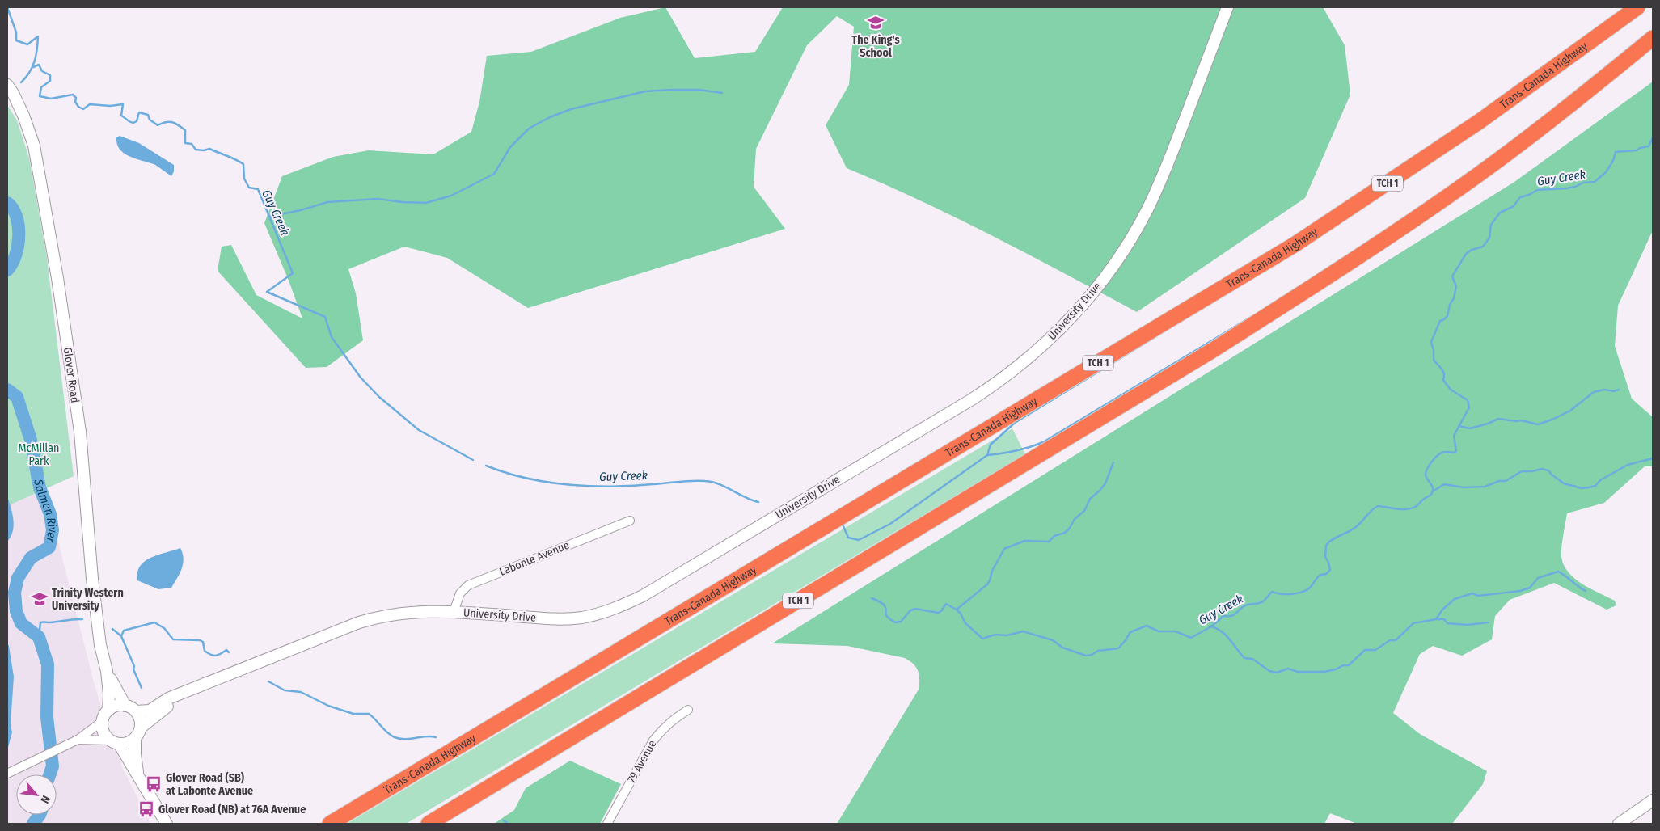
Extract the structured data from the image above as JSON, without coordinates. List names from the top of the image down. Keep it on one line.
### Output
{"streets":{"highway":["Trans-Canada Highway","TCH 1"],"street":["University Drive","Glover Road","Labonte Avenue","79 Avenue"]},"crossings":[["University Drive","Glover Road"],["University Drive","Labonte Avenue"]],"water":["Guy Creek","Salmon River"],"parks":["McMillan Park"],"places":{"school or university":["The King's School","Trinity Western University"],"bus stop":["Glover Road (SB) at Labonte Avenue","Glover Road (NB) at 76A Avenue"]},"north":"bottom right"}
